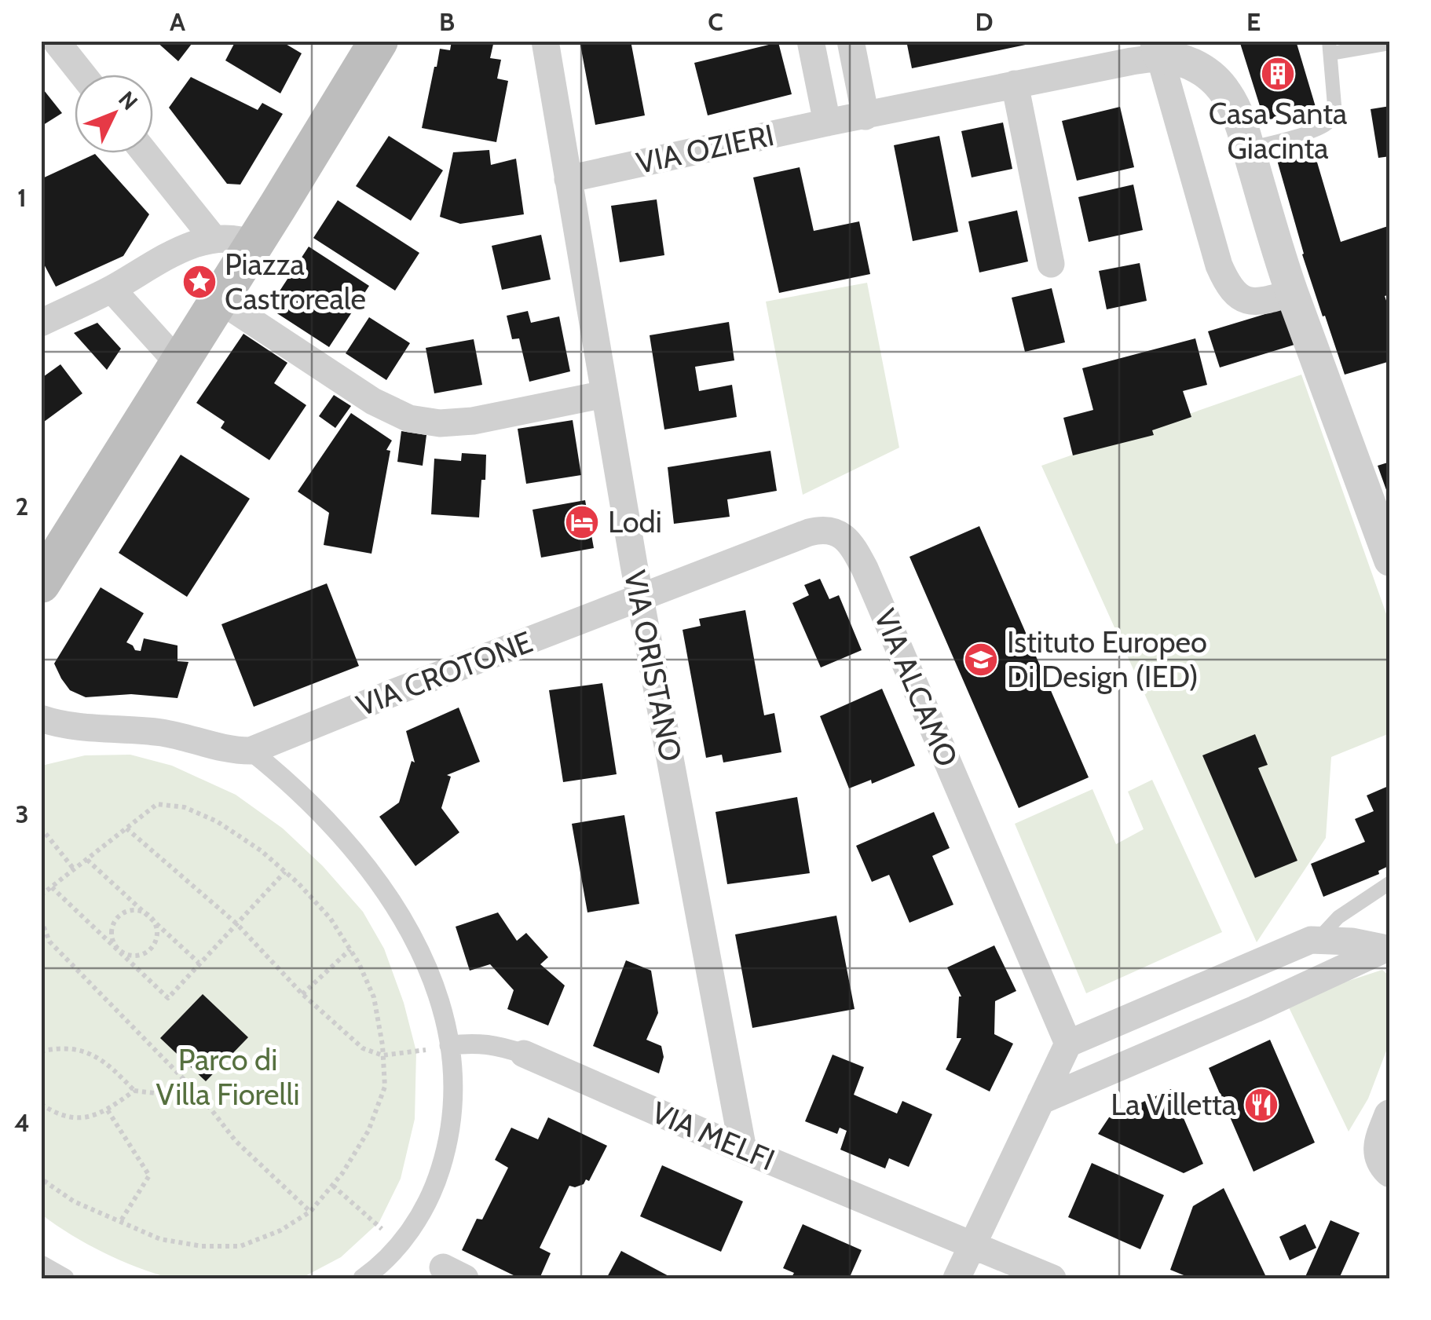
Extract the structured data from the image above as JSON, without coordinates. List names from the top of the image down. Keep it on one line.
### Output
{"streets":{"street":["VIA OZIERI","VIA ORISTANO","VIA CROTONE","VIA ALCAMO","VIA MELFI"]},"crossings":[["VIA OZIERI","VIA ORISTANO"],["VIA ORISTANO","VIA CROTONE"],["VIA ORISTANO","VIA ALCAMO"],["VIA ORISTANO","VIA MELFI"],["VIA CROTONE","VIA ALCAMO"]],"parks":["Parco di Villa Fiorelli"],"places":{"building":["Casa Santa Giacinta"],"place":["Piazza Castroreale"],"hotel":["Lodi"],"school or university":["Istituto Europeo Di Design (IED)"],"restaurant":["La Villetta"]},"north":"top right","grid":{"columns":["A","B","C","D","E"],"rows":["1","2","3","4"]}}
